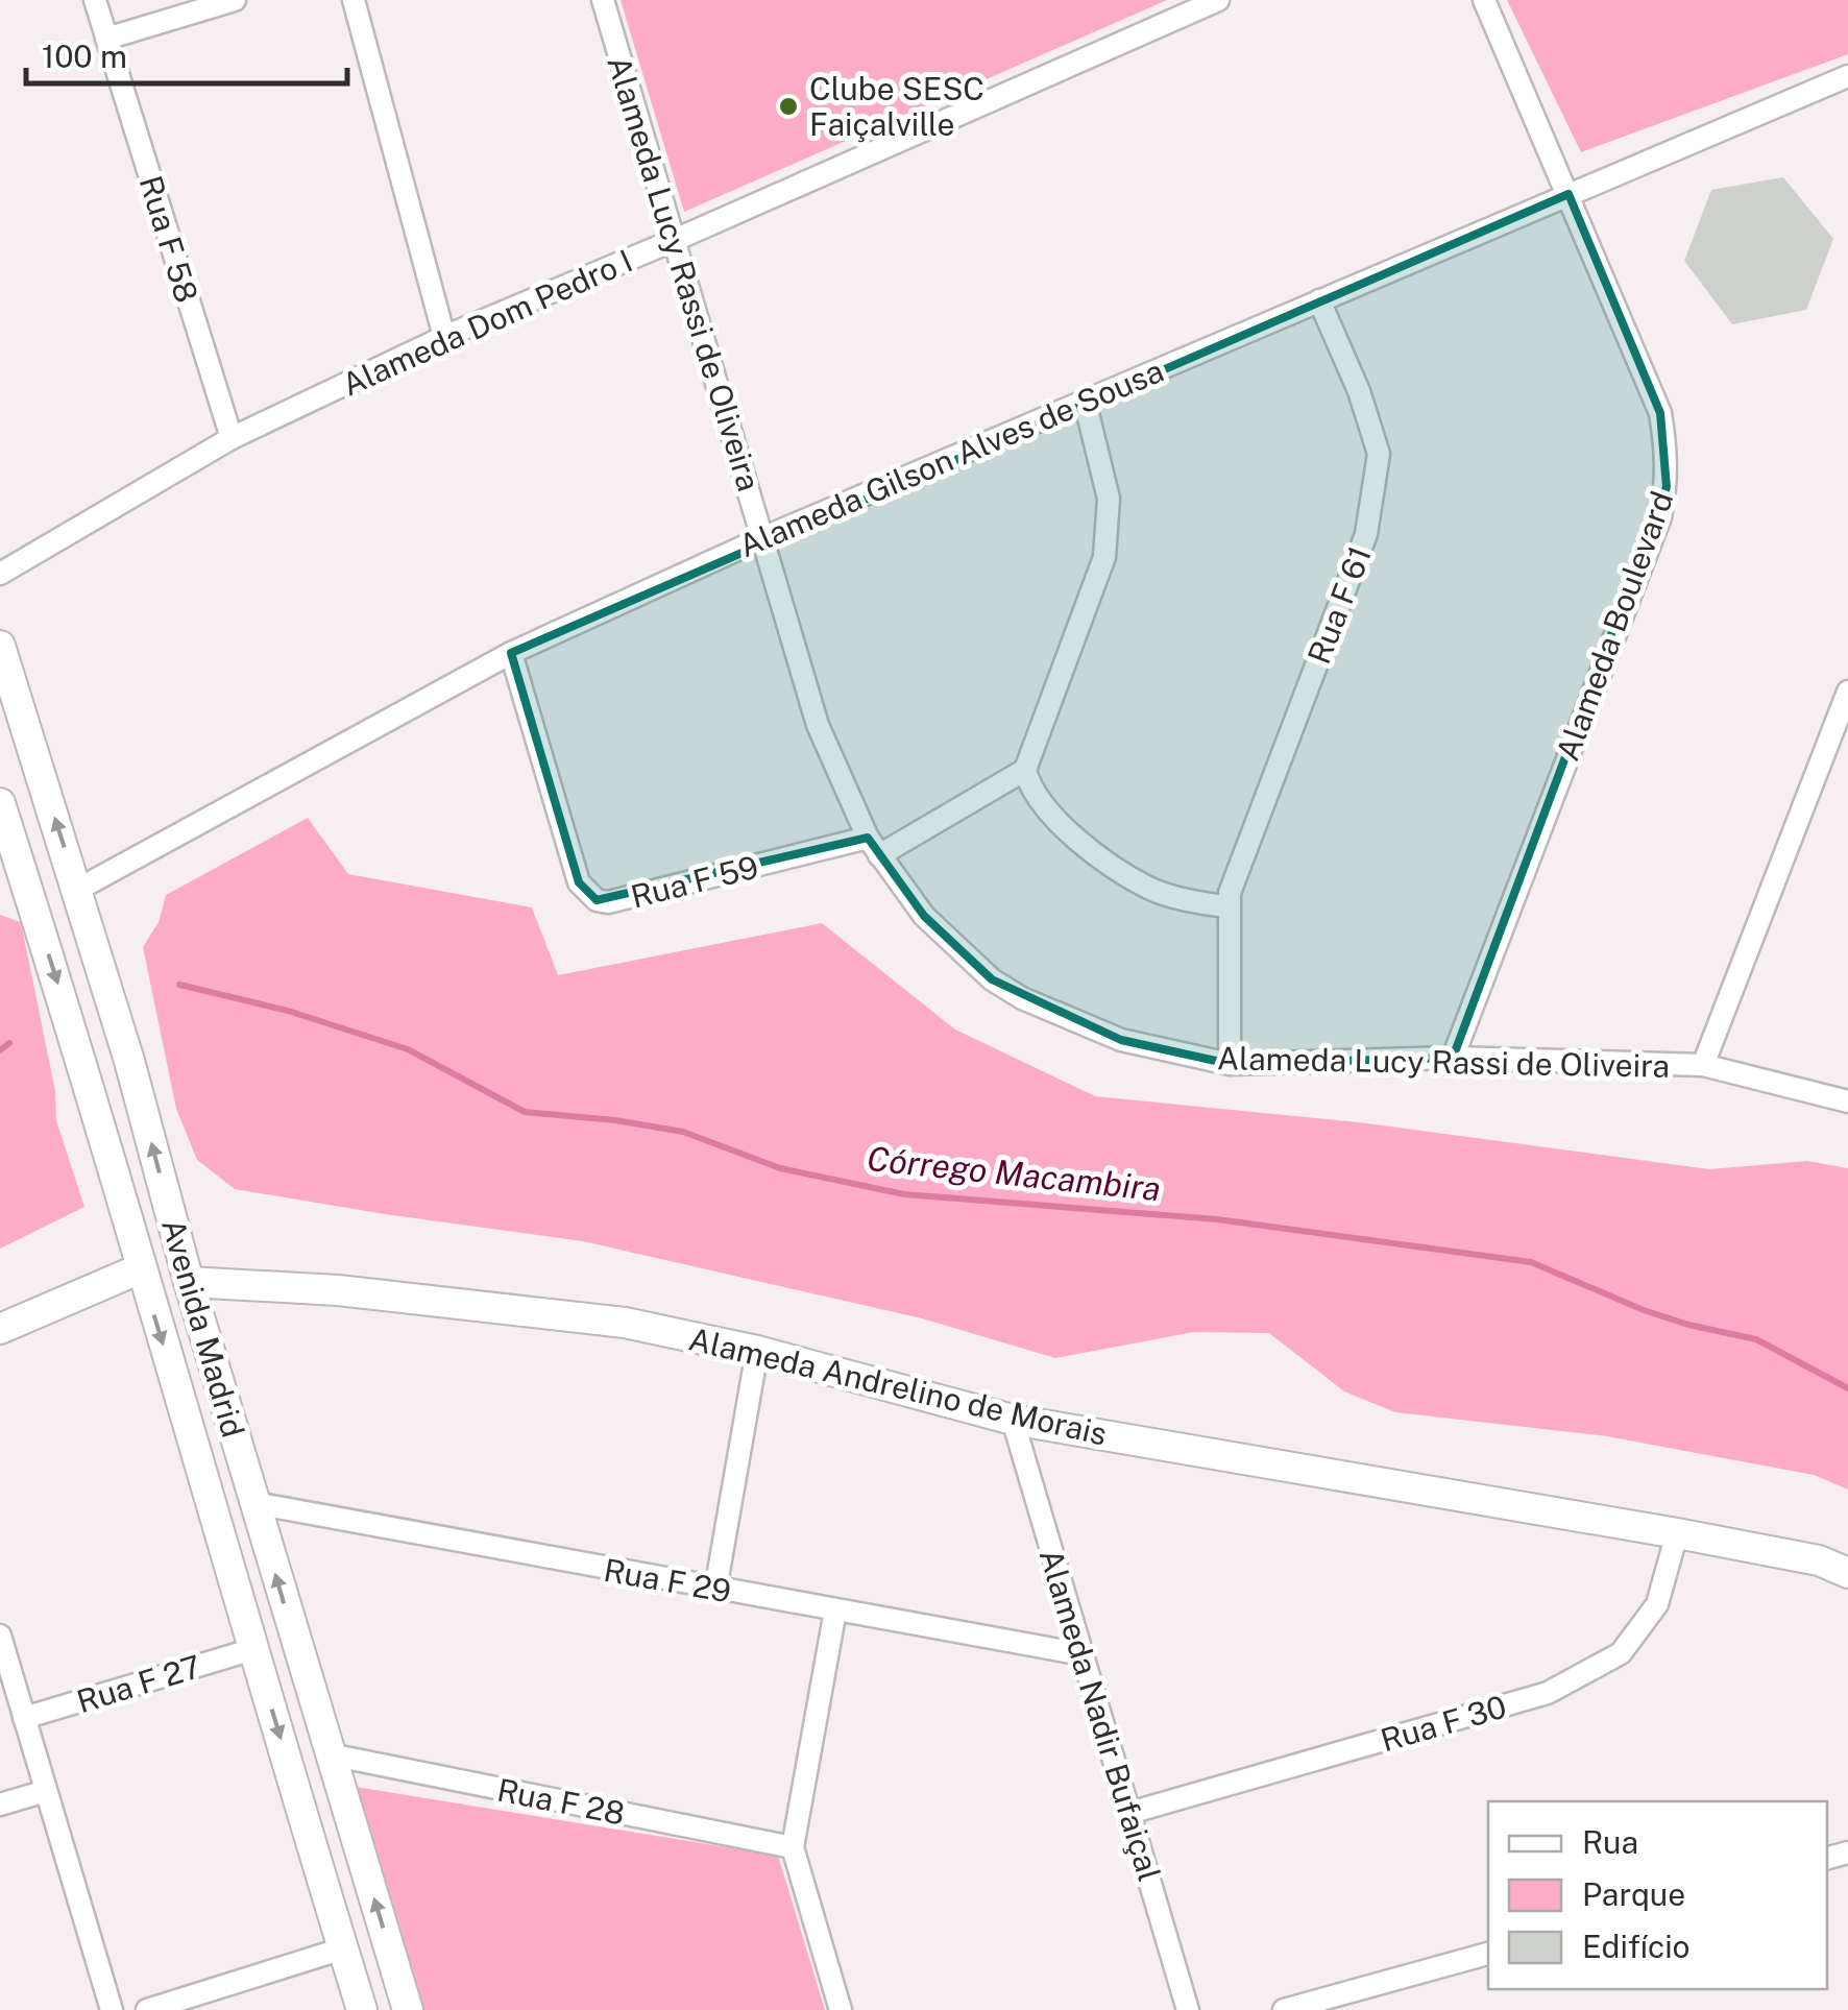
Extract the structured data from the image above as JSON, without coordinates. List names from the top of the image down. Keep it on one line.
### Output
{"streets":{"main road":["Avenida Madrid","Alameda Andrelino de Morais"],"street":["Rua F 58","Alameda Lucy Rassi de Oliveira","Alameda Dom Pedro I","Alameda Gilson Alves de Sousa","Rua F 61","Alameda Boulevard","Rua F 59","Rua F 29","Rua F 27","Alameda Nadir Bufaiçal","Rua F 30","Rua F 28"]},"crossings":[["Rua F 58","Alameda Dom Pedro I"],["Alameda Lucy Rassi de Oliveira","Alameda Dom Pedro I"],["Alameda Lucy Rassi de Oliveira","Alameda Gilson Alves de Sousa"],["Alameda Lucy Rassi de Oliveira","Rua F 61"],["Alameda Lucy Rassi de Oliveira","Alameda Boulevard"],["Alameda Lucy Rassi de Oliveira","Rua F 59"],["Alameda Gilson Alves de Sousa","Rua F 61"],["Alameda Gilson Alves de Sousa","Alameda Boulevard"],["Alameda Gilson Alves de Sousa","Rua F 59"],["Alameda Gilson Alves de Sousa","Avenida Madrid"],["Avenida Madrid","Alameda Andrelino de Morais"],["Avenida Madrid","Rua F 29"],["Avenida Madrid","Rua F 27"],["Avenida Madrid","Rua F 28"],["Alameda Andrelino de Morais","Alameda Nadir Bufaiçal"],["Alameda Andrelino de Morais","Rua F 30"],["Rua F 29","Alameda Nadir Bufaiçal"],["Alameda Nadir Bufaiçal","Rua F 30"]],"water":["Córrego Macambira"],"places":["Clube SESC Faiçalville"],"legend":["Rua","Parque","Edifício"],"scale_bar":"100 m"}
